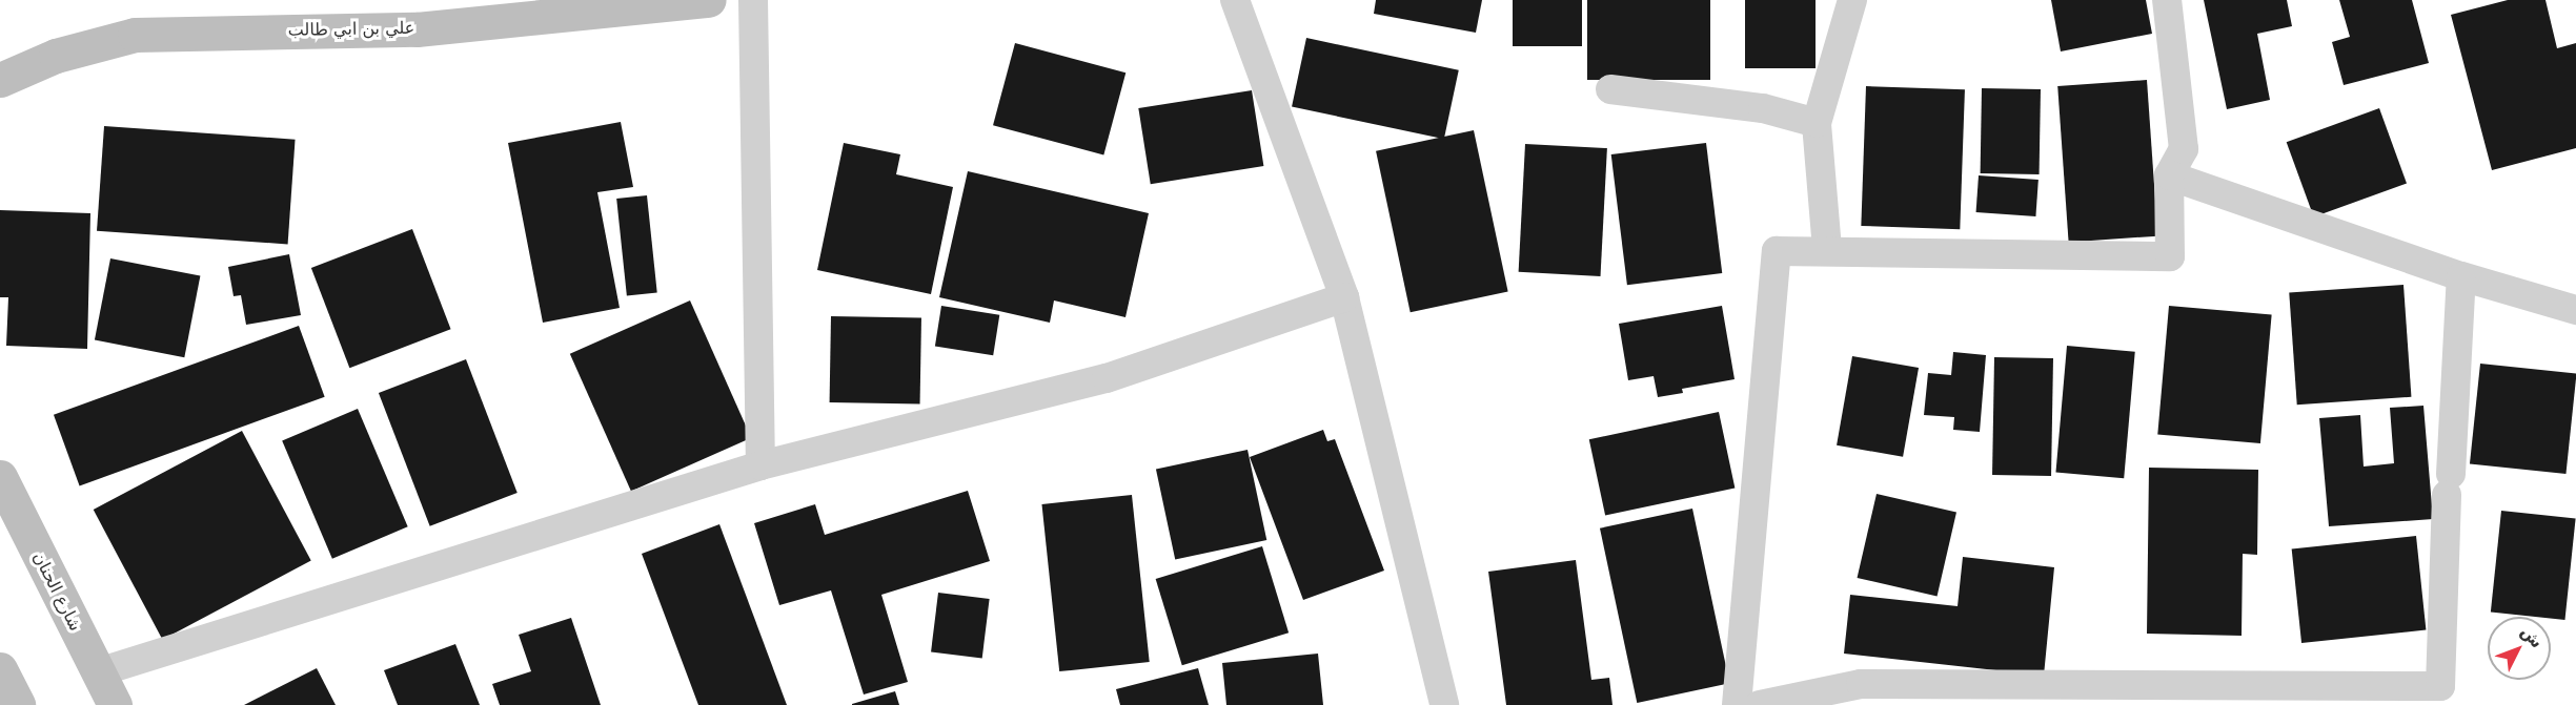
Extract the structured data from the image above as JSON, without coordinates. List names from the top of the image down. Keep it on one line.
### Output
{"streets":{"main road":["علي بن ابي طالب","شارع الحنان"]},"north":"top right"}
